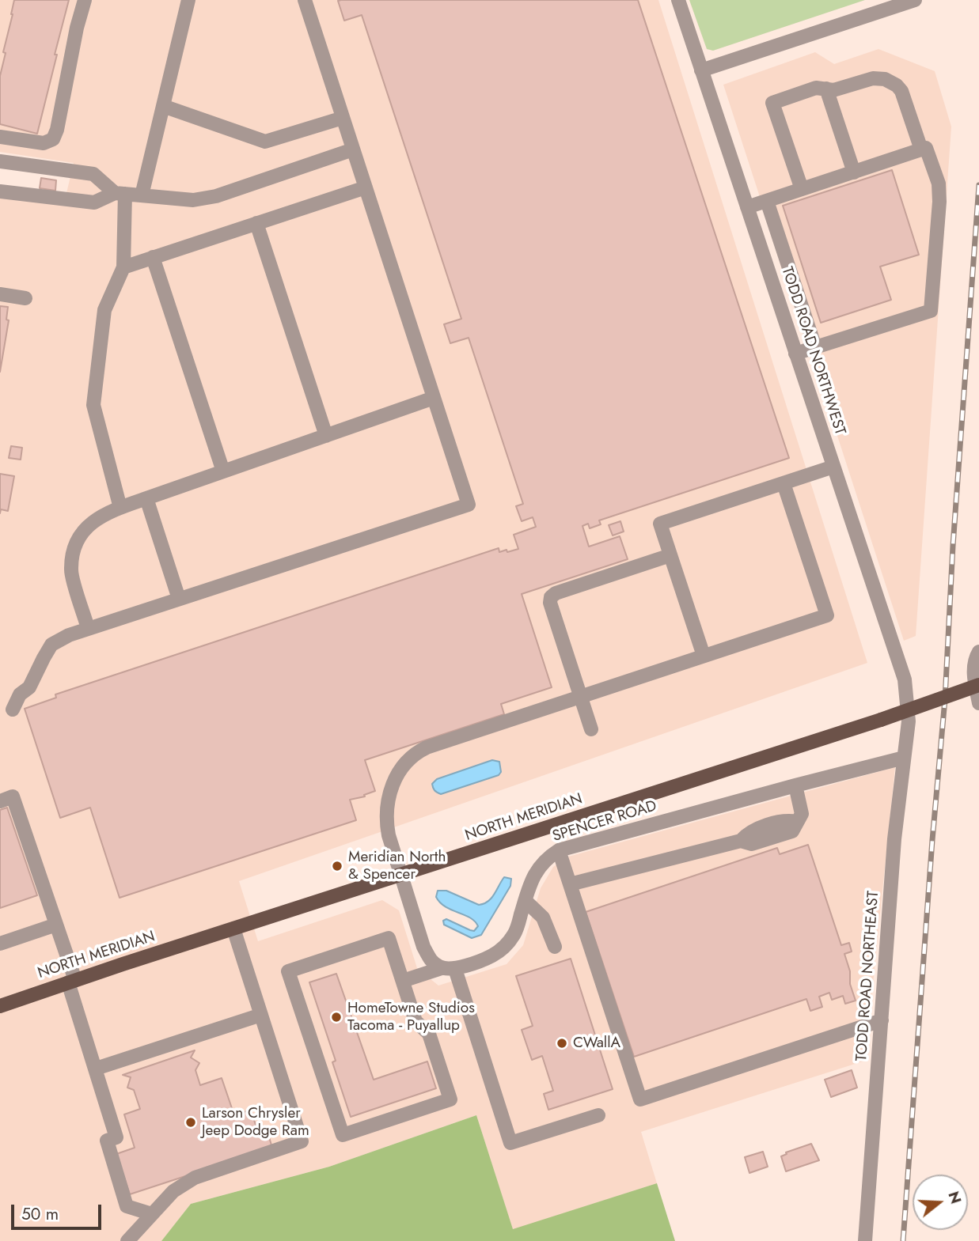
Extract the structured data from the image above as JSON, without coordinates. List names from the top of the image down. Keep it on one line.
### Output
{"streets":{"main road":["NORTH MERIDIAN"],"street":["TODD ROAD NORTHWEST","SPENCER ROAD","TODD ROAD NORTHEAST"]},"crossings":[["TODD ROAD NORTHWEST","TODD ROAD NORTHEAST"],["SPENCER ROAD","TODD ROAD NORTHEAST"]],"places":["Meridian North & Spencer","HomeTowne Studios Tacoma - Puyallup","CWallA","Larson Chrysler Jeep Dodge Ram"],"scale_bar":"50 m","north":"right"}
